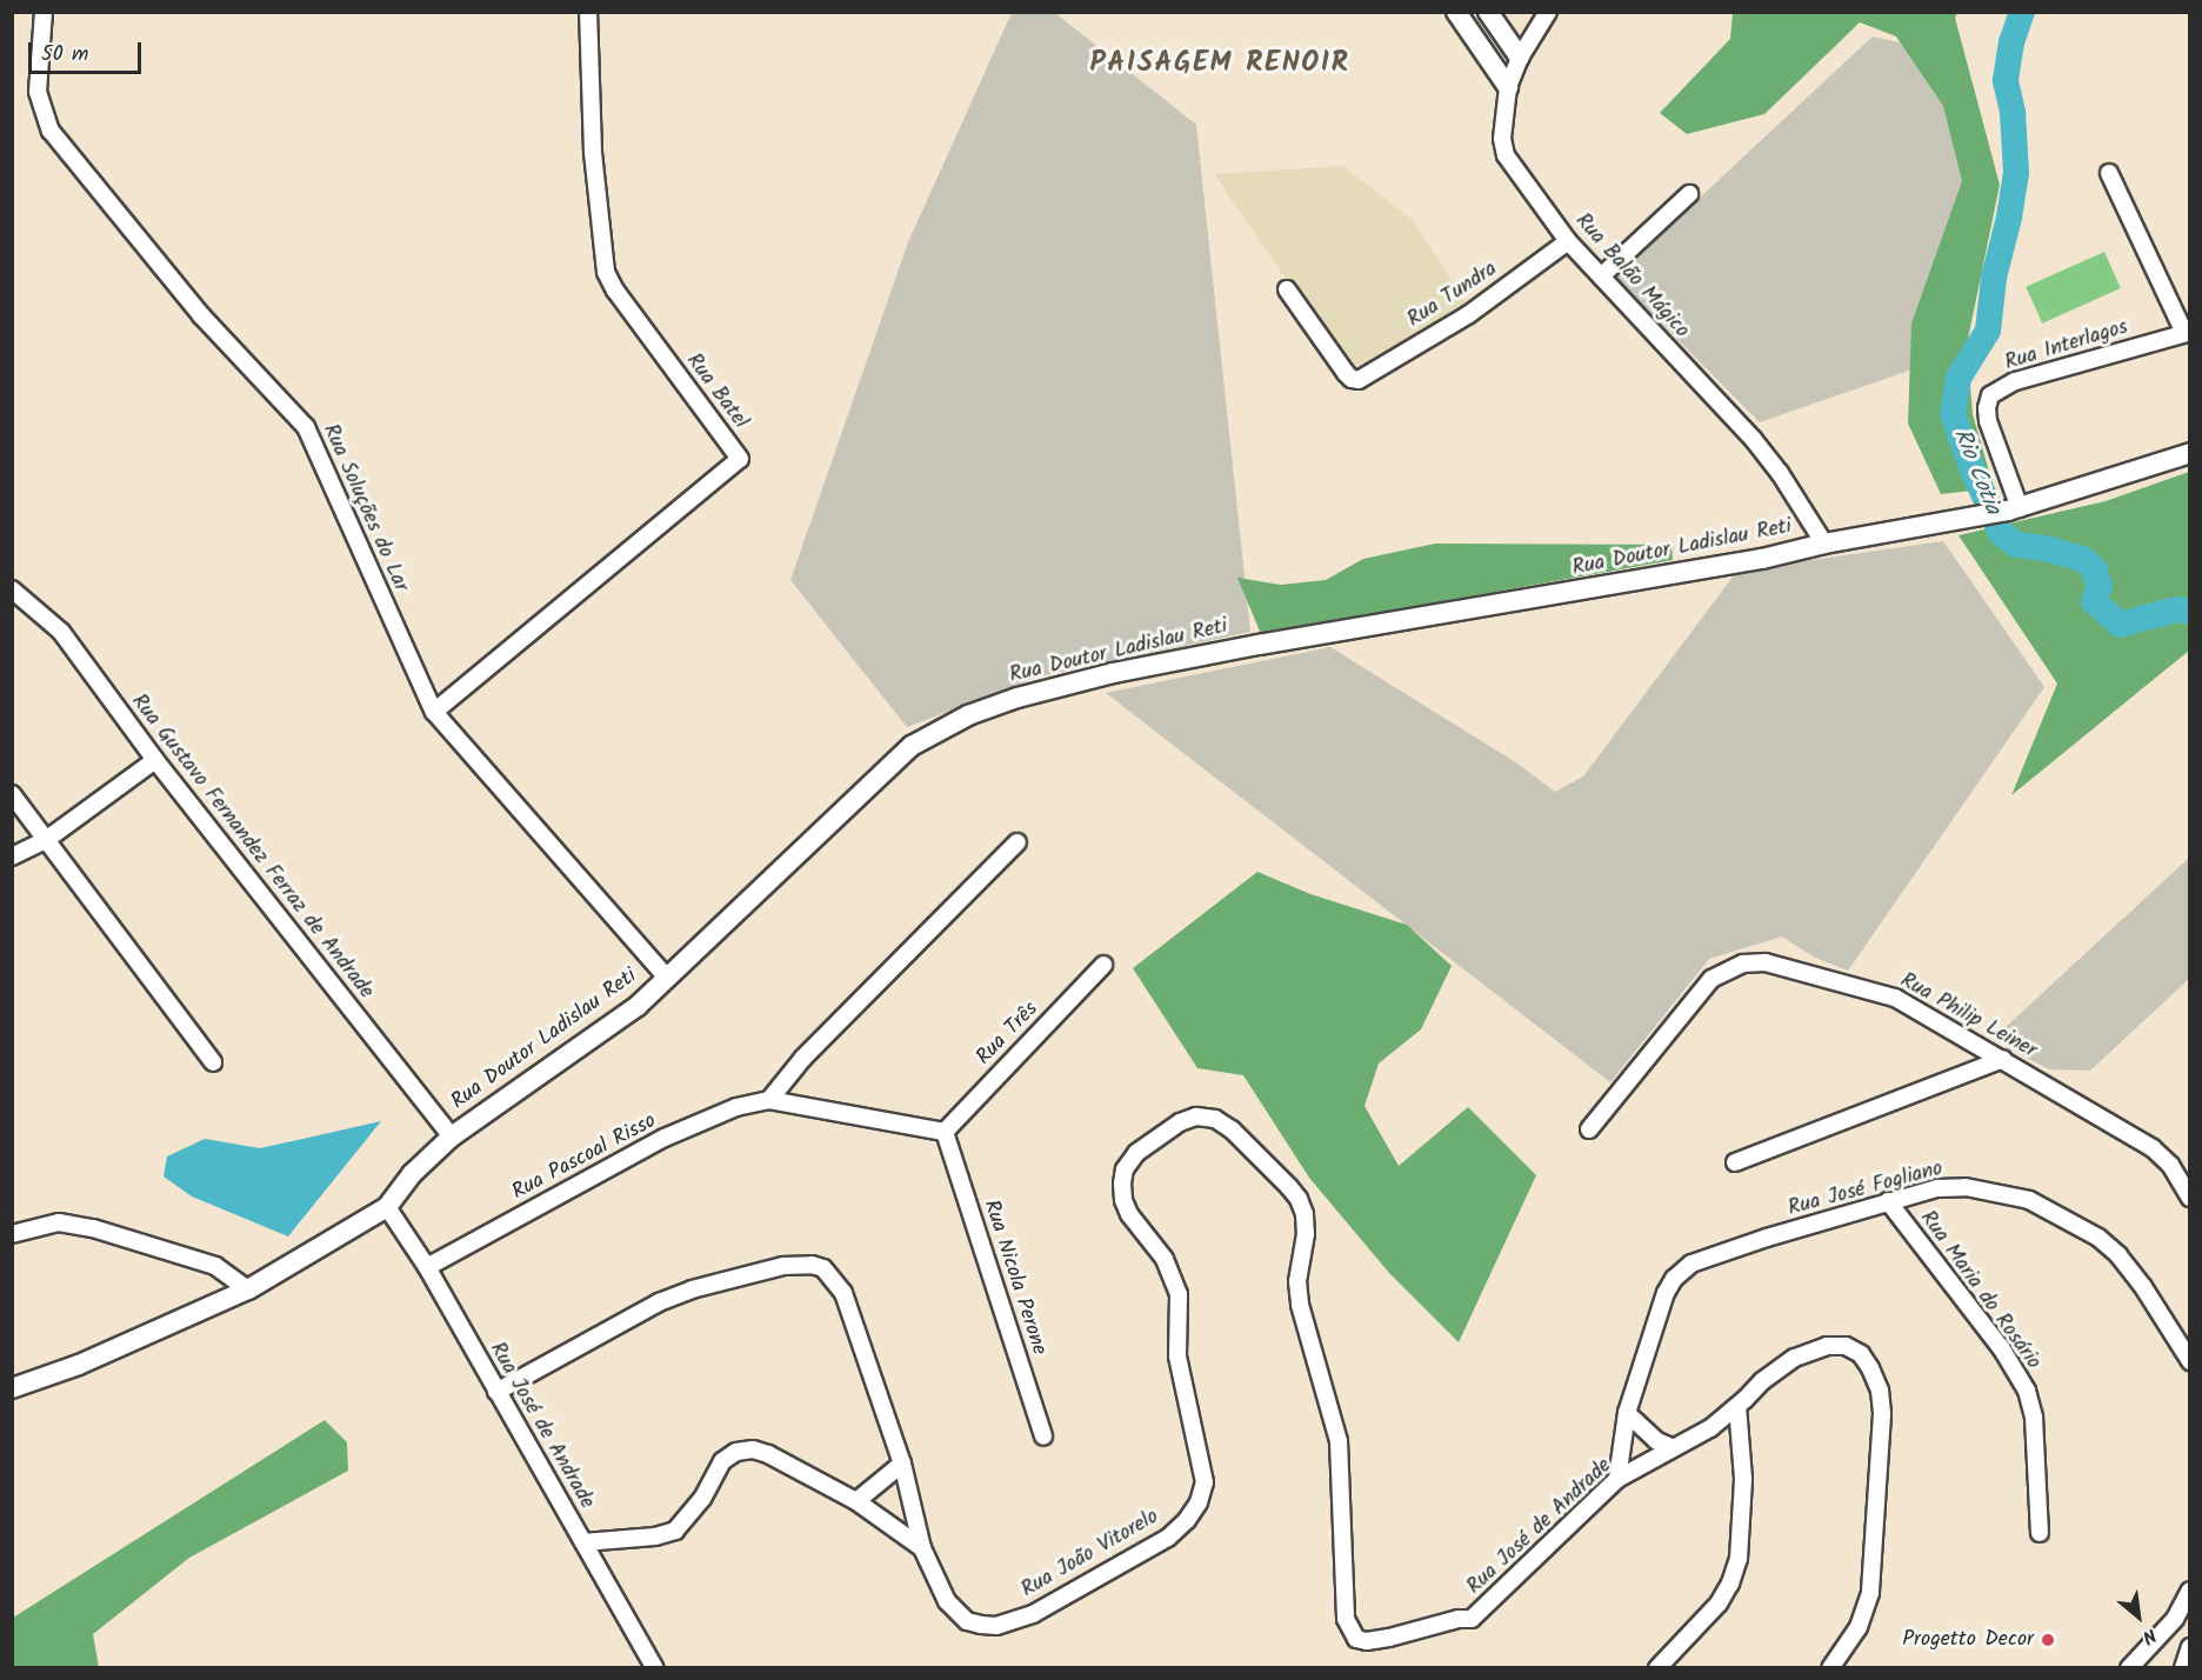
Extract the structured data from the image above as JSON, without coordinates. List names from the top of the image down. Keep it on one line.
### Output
{"streets":{"street":["Rua Balão Mágico","Rua Tundra","Rua Interlagos","Rua Batel","Rua Soluções do Lar","Rua Doutor Ladislau Reti","Rua Gustavo Fernandez Ferraz de Andrade","Rua Philip Leiner","Rua Três","Rua Pascoal Risso","Rua José Fogliano","Rua Nicola Perone","Rua Maria do Rosário","Rua José de Andrade","Rua João Vitorelo"]},"crossings":[["Rua Balão Mágico","Rua Tundra"],["Rua Balão Mágico","Rua Doutor Ladislau Reti"],["Rua Interlagos","Rua Doutor Ladislau Reti"],["Rua Batel","Rua Soluções do Lar"],["Rua Soluções do Lar","Rua Doutor Ladislau Reti"],["Rua Doutor Ladislau Reti","Rua Gustavo Fernandez Ferraz de Andrade"],["Rua Doutor Ladislau Reti","Rua José de Andrade"],["Rua Três","Rua Pascoal Risso"],["Rua Três","Rua Nicola Perone"],["Rua Pascoal Risso","Rua Nicola Perone"],["Rua Pascoal Risso","Rua José de Andrade"],["Rua José Fogliano","Rua Maria do Rosário"],["Rua José Fogliano","Rua José de Andrade"],["Rua José de Andrade","Rua João Vitorelo"]],"districts":["PAISAGEM RENOIR"],"water":["Rio Cotia"],"places":["Progetto Decor"],"scale_bar":"50 m","north":"bottom right"}
